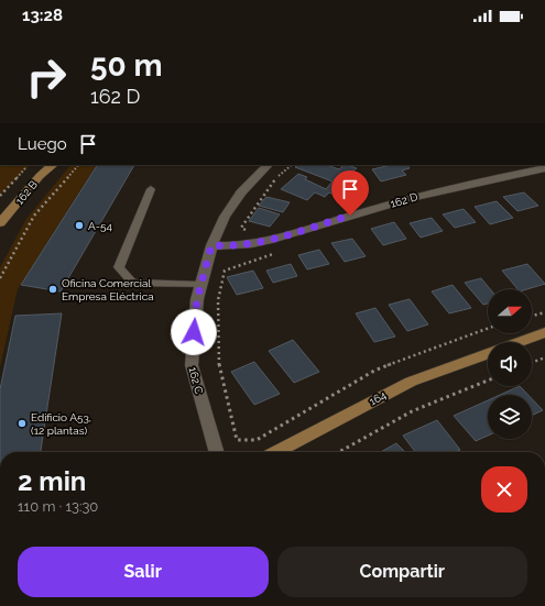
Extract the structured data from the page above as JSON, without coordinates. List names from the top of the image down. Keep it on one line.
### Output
{"streets":{"street":["162 B","162 D","162 C","164"]},"crossings":[["162 D","162 C"]],"places":["A-54","Oficina Comercial Empresa Eléctrica","Edificio A53, (12 plantas)"],"north":"right","page":{"status":"13:28","turn":["50 m","162 D"],"then":"Luego","heading":["2 min","110 m · 13:30"],"buttons":["Salir","Compartir"]}}
